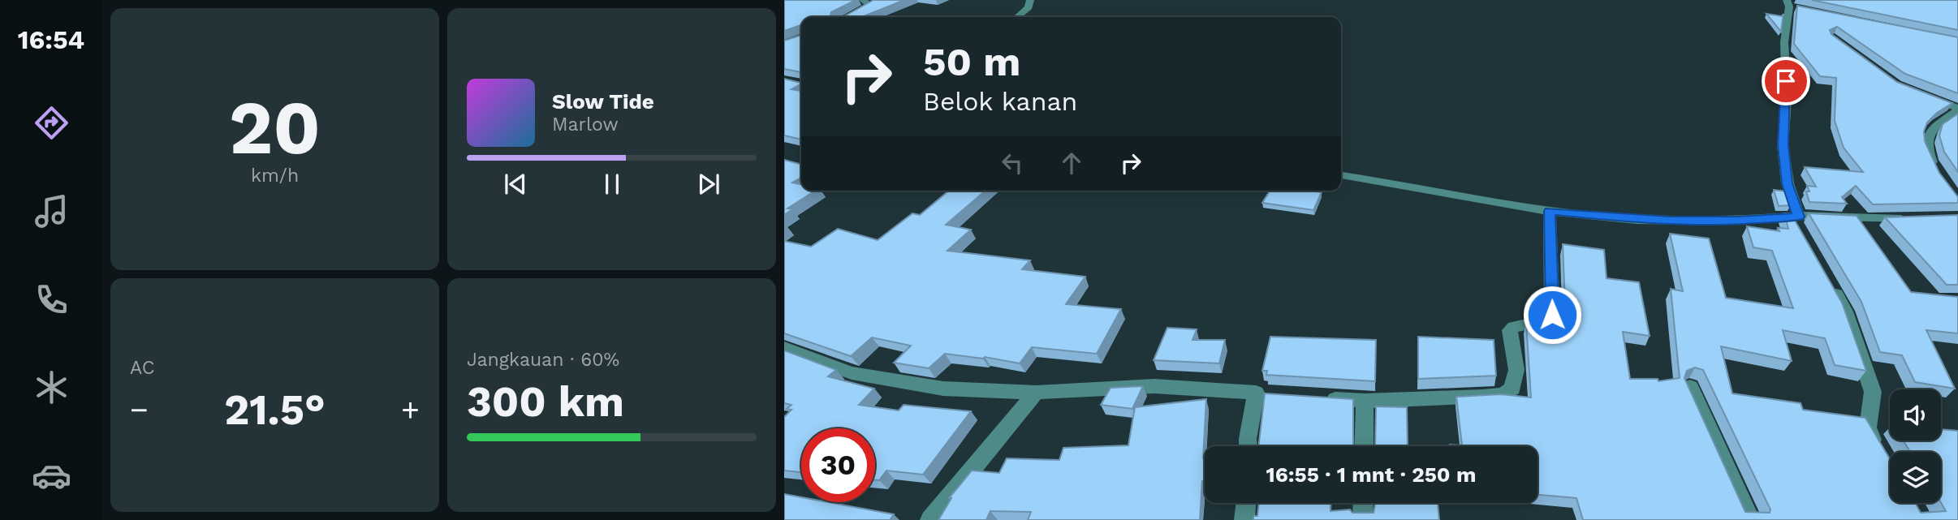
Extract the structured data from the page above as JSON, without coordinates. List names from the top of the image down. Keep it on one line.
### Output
{"page":{"tabs":"16:54","tile":[["20","km/h"],"AC",["Jangkauan · 60%","300 km"]],"turn":["50 m","Belok kanan"],"song":["Slow Tide","Marlow"],"heat":["−","21.5°","+"],"limit":"30","trip":"16:55 · 1 mnt · 250 m"}}
